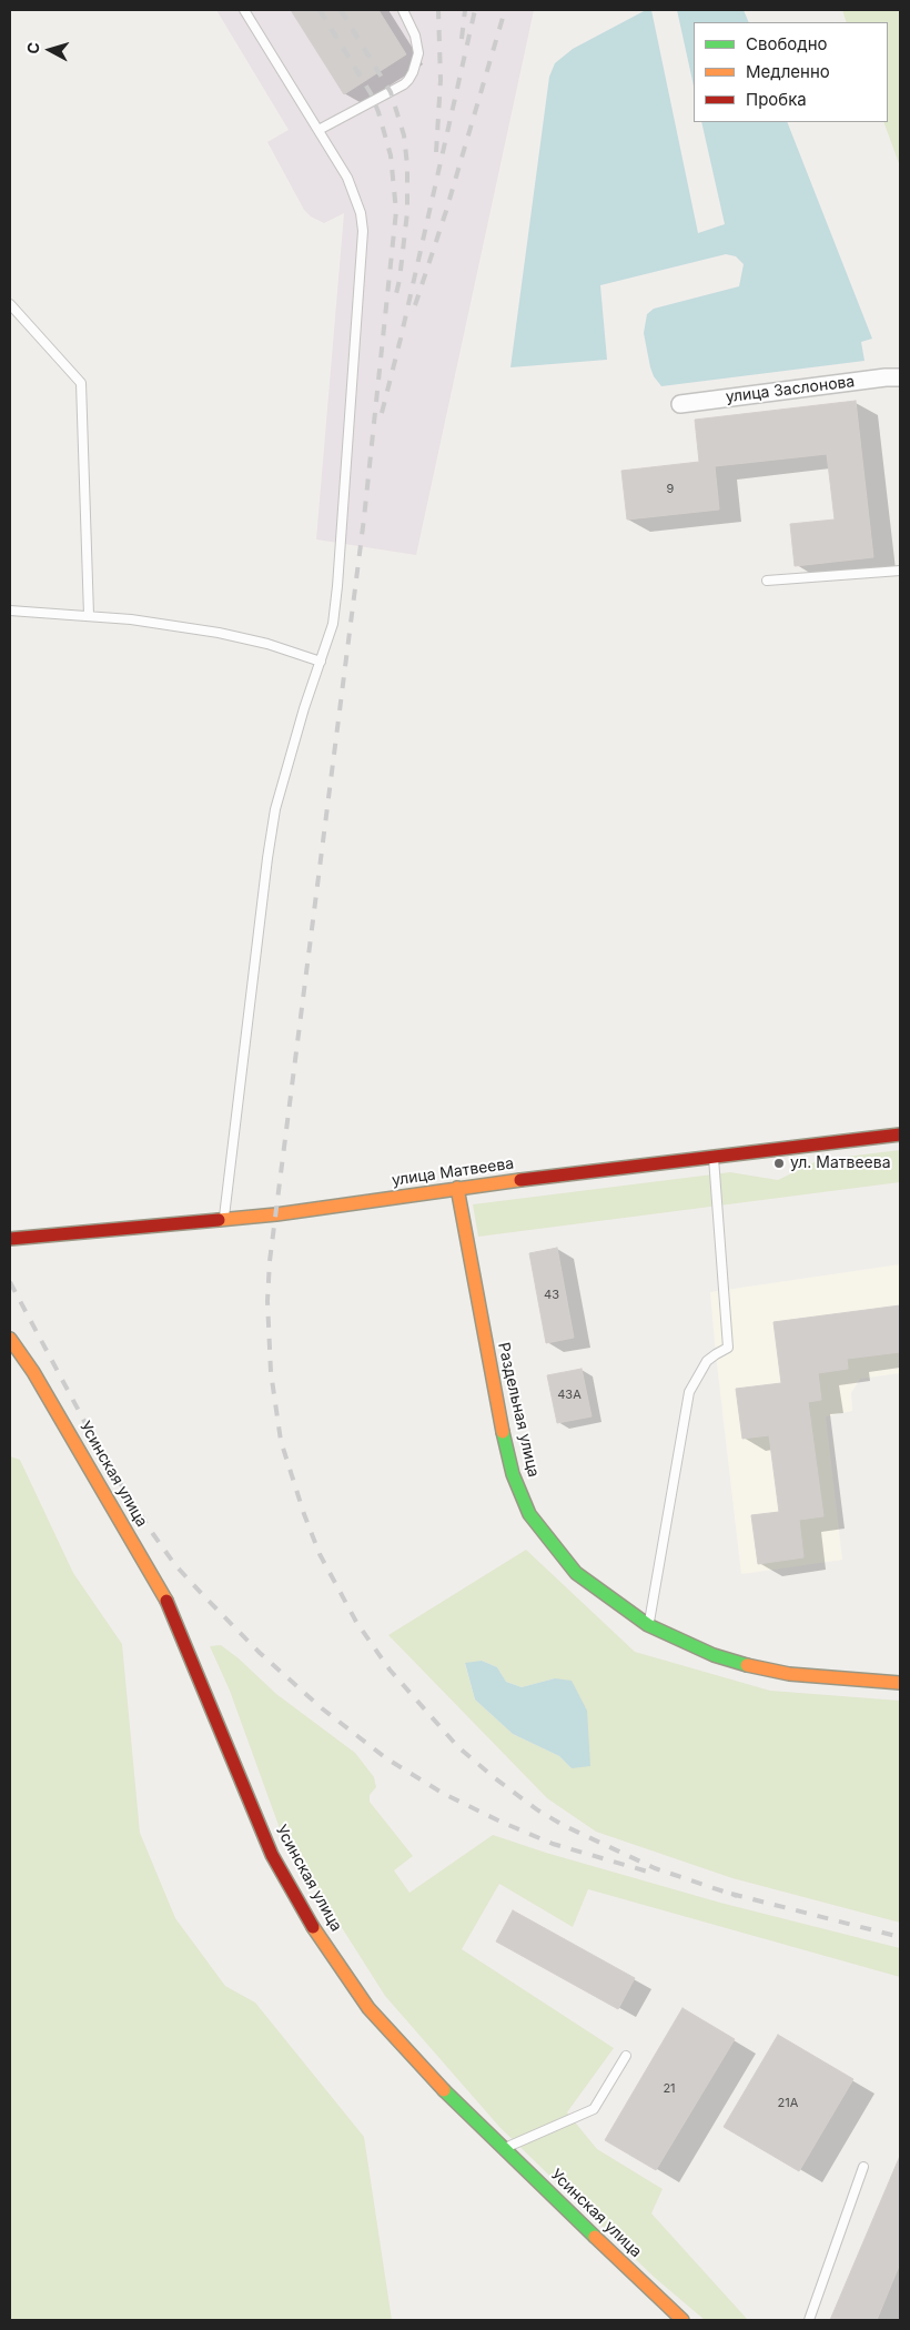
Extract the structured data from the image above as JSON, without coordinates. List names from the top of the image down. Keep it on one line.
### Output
{"streets":{"street":["улица Заслонова","улица Матвеева","Раздельная улица","Усинская улица"]},"crossings":[["улица Матвеева","Раздельная улица"]],"places":["ул. Матвеева"],"house_numbers":["9","43","43А","21","21А"],"legend":["Свободно","Медленно","Пробка"],"north":"left"}
